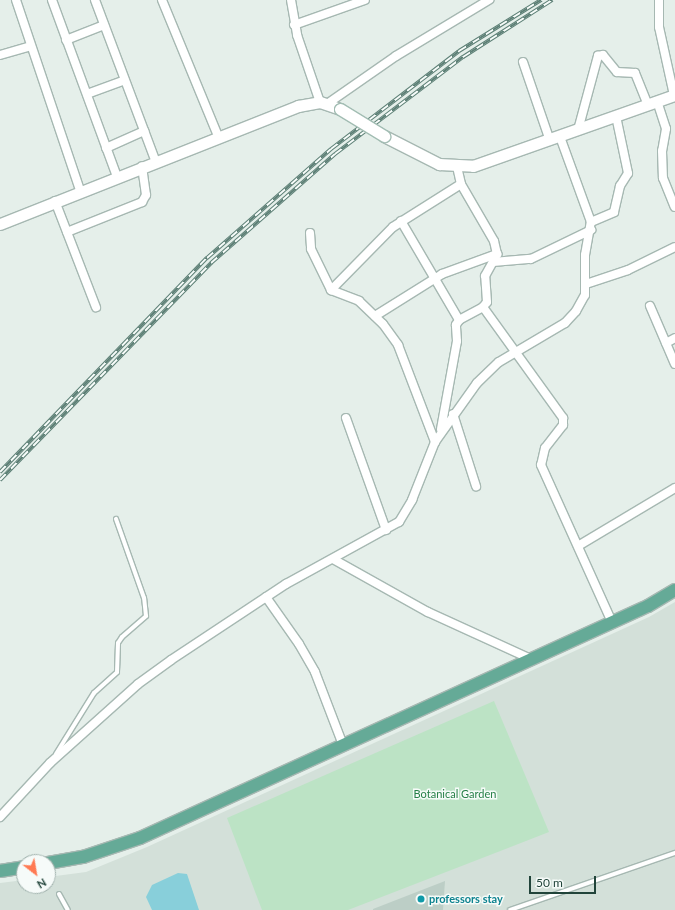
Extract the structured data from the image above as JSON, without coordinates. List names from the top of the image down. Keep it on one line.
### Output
{"parks":["Botanical Garden"],"places":["professors stay"],"scale_bar":"50 m","north":"bottom right"}
